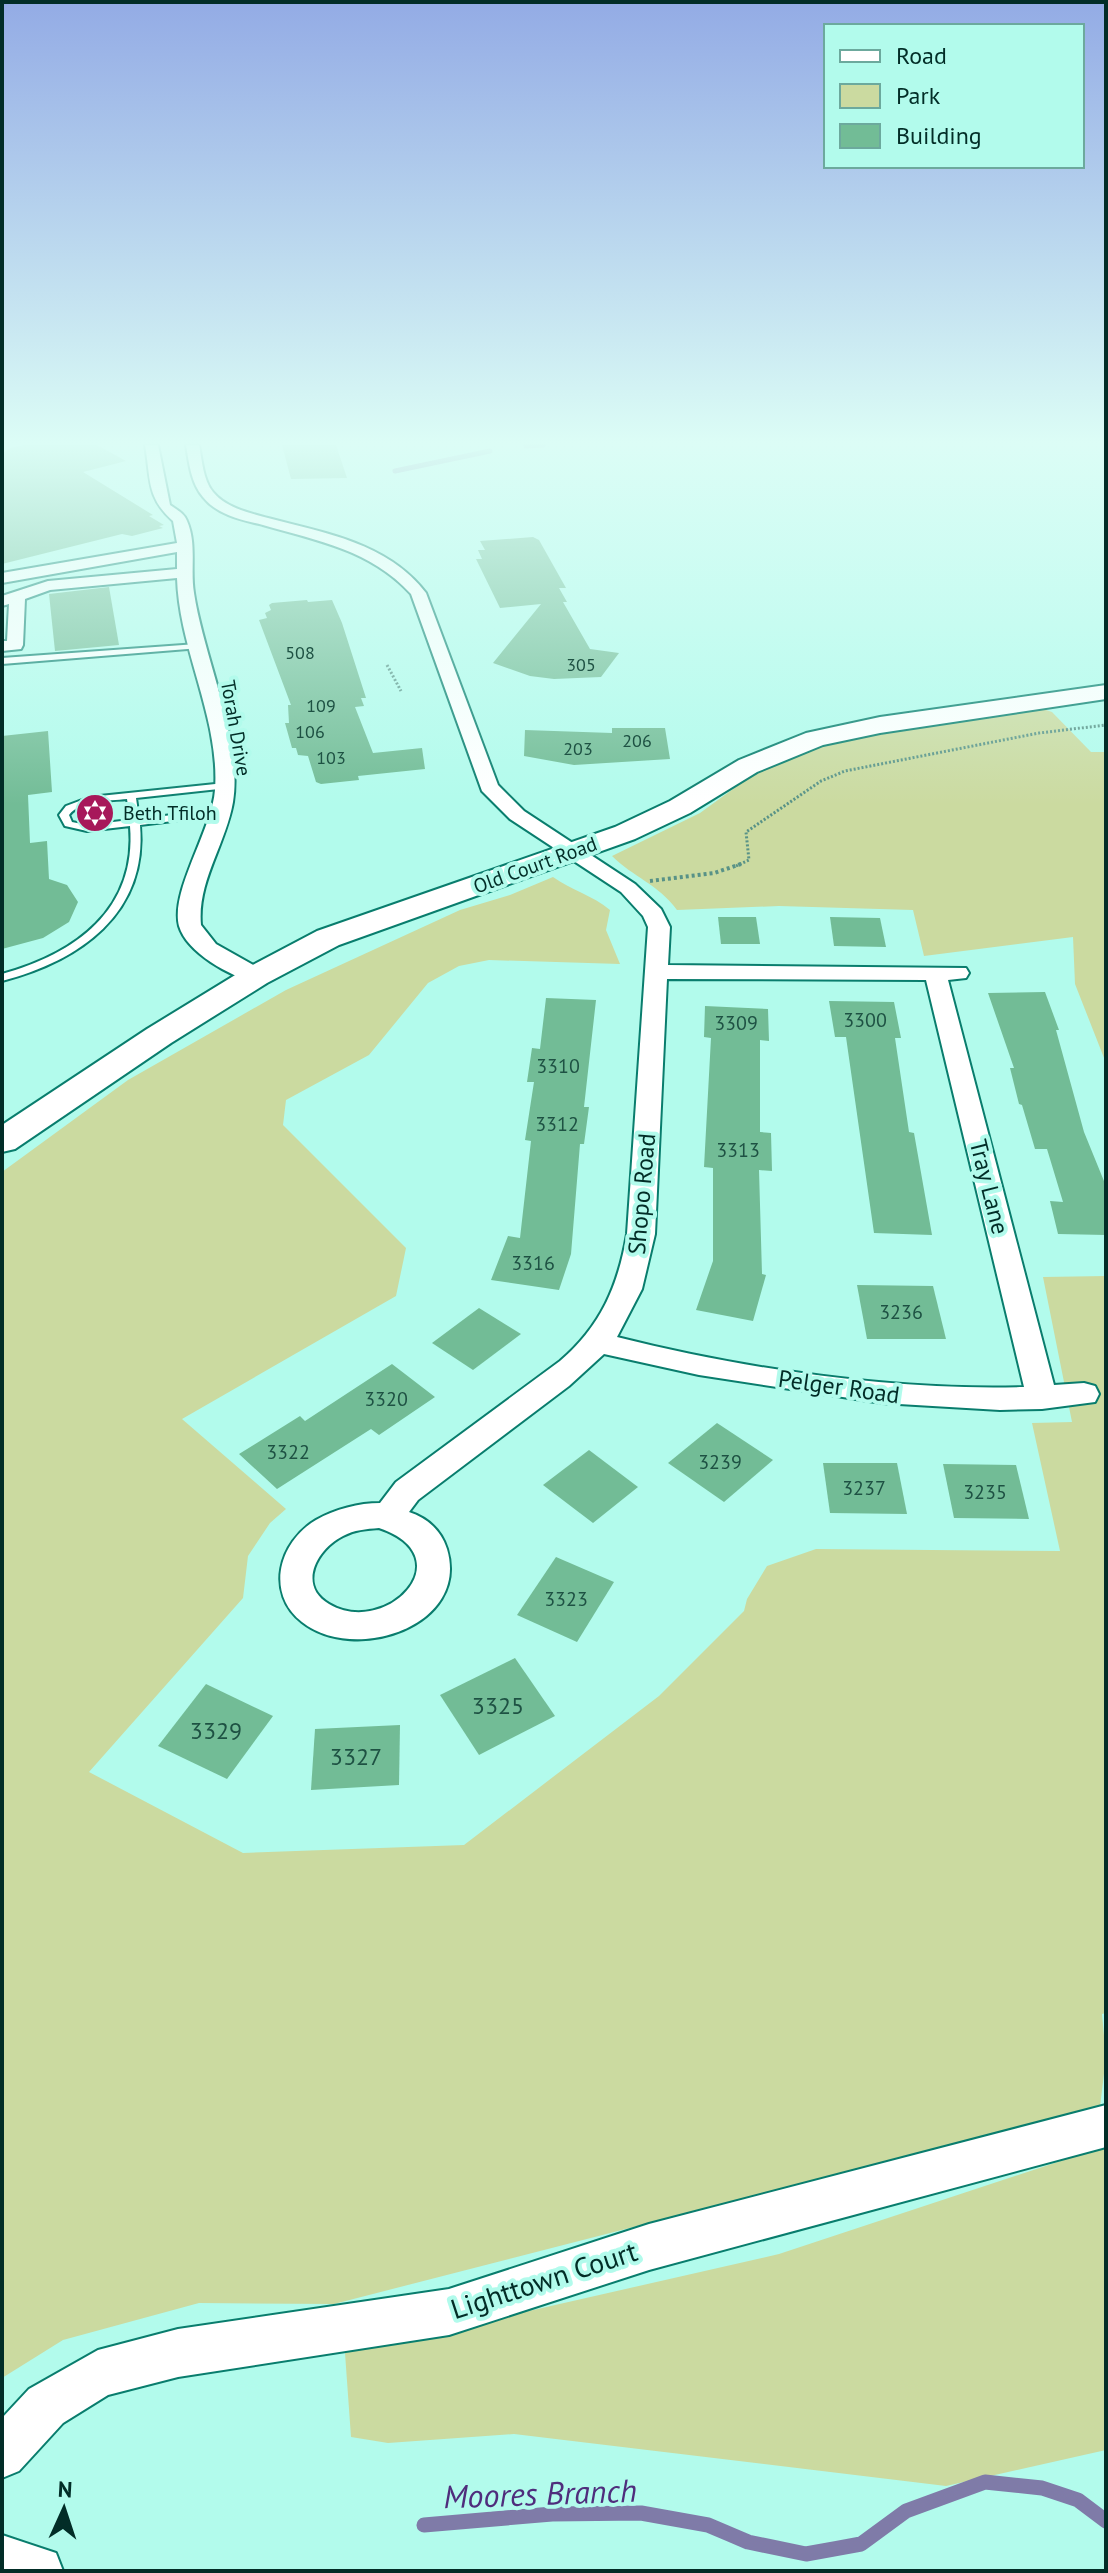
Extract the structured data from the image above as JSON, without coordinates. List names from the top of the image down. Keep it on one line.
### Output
{"streets":{"main road":["Old Court Road"],"street":["Torah Drive","Tray Lane","Shopo Road","Pelger Road","Lighttown Court"]},"crossings":[["Torah Drive","Old Court Road"],["Old Court Road","Shopo Road"],["Tray Lane","Shopo Road"],["Tray Lane","Pelger Road"],["Shopo Road","Pelger Road"]],"water":["Moores Branch"],"places":{"synagogue":["Beth Tfiloh"]},"house_numbers":["508","305","109","106","206","203","103","3300","3309","3310","3312","3313","3316","3236","3320","3322","3239","3237","3235","3323","3325","3329","3327"],"legend":["Road","Park","Building"],"north":"top"}
